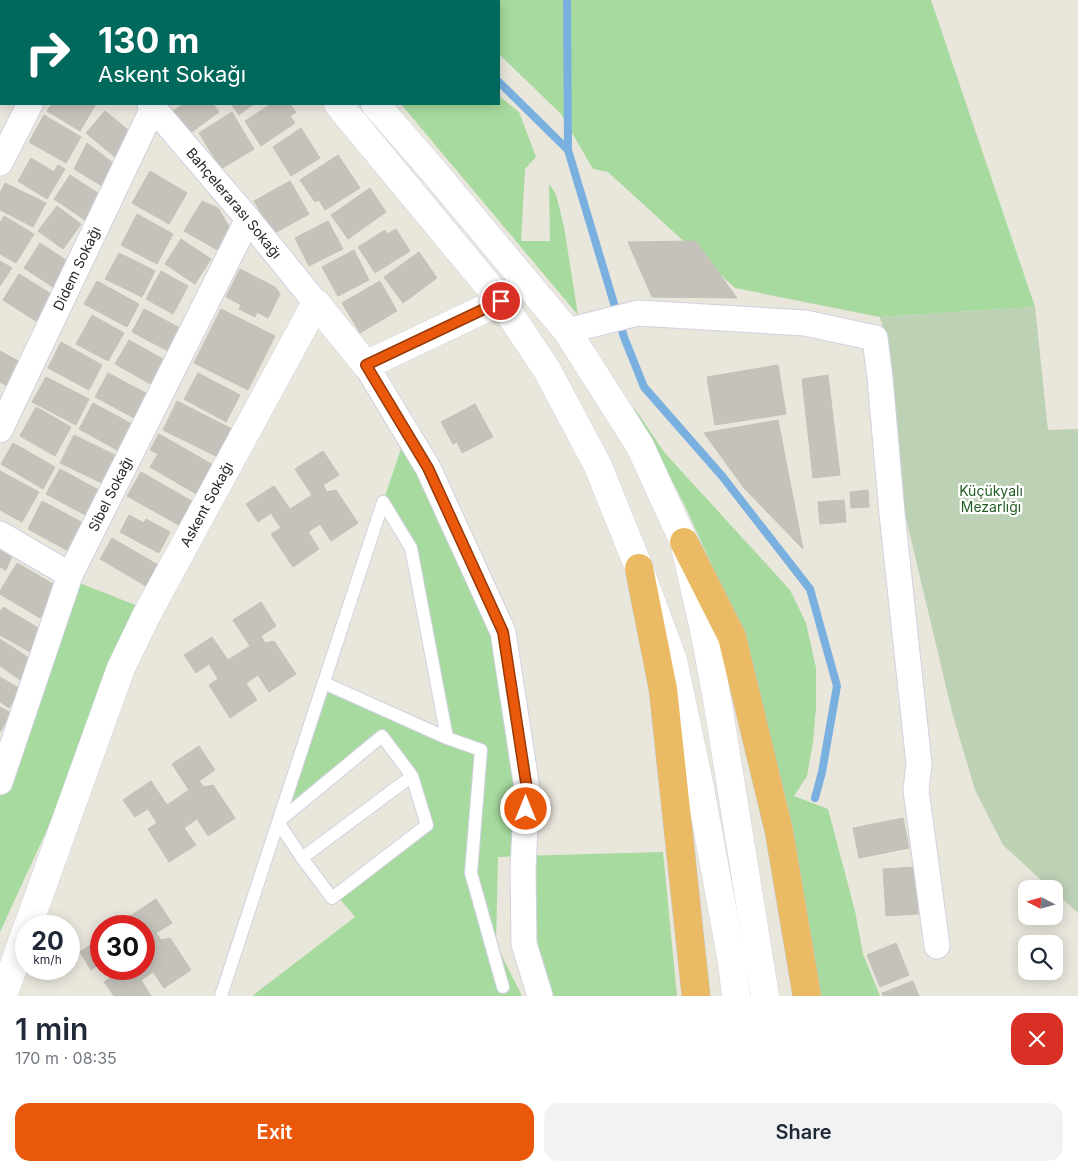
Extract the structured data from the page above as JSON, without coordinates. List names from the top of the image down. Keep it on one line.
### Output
{"streets":{"main road":["Askent Sokağı"],"street":["Bahçelerarası Sokağı","Didem Sokağı","Sibel Sokağı"]},"crossings":[["Bahçelerarası Sokağı","Didem Sokağı"],["Bahçelerarası Sokağı","Sibel Sokağı"],["Bahçelerarası Sokağı","Askent Sokağı"]],"parks":["Küçükyalı Mezarlığı"],"north":"left","page":{"turn":["130 m","Askent Sokağı"],"speed":"20 km/h","limit":"30","heading":["1 min","170 m · 08:35"],"buttons":["Exit","Share"]}}
